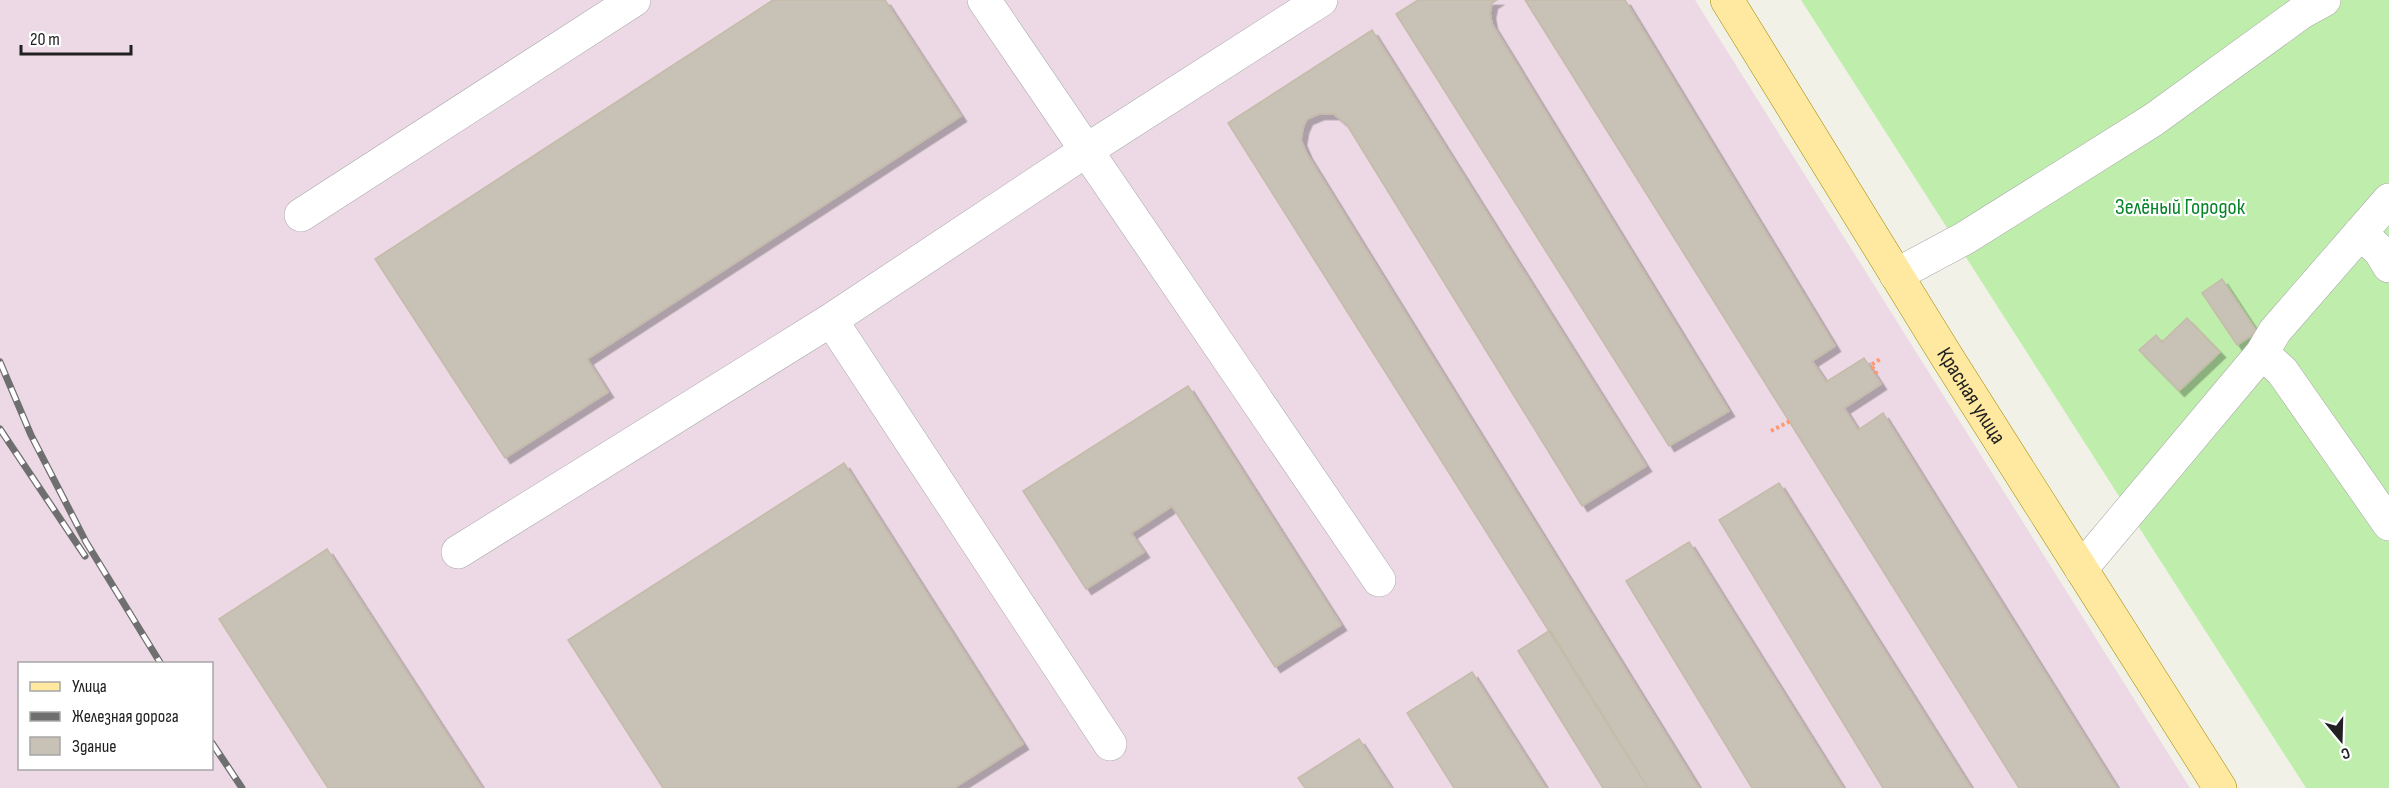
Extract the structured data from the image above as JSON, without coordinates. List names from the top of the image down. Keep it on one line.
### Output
{"streets":{"main road":["Красная улица"]},"parks":["Зелёный Городок"],"legend":["Улица","Железная дорога","Здание"],"scale_bar":"20 m","north":"bottom"}
